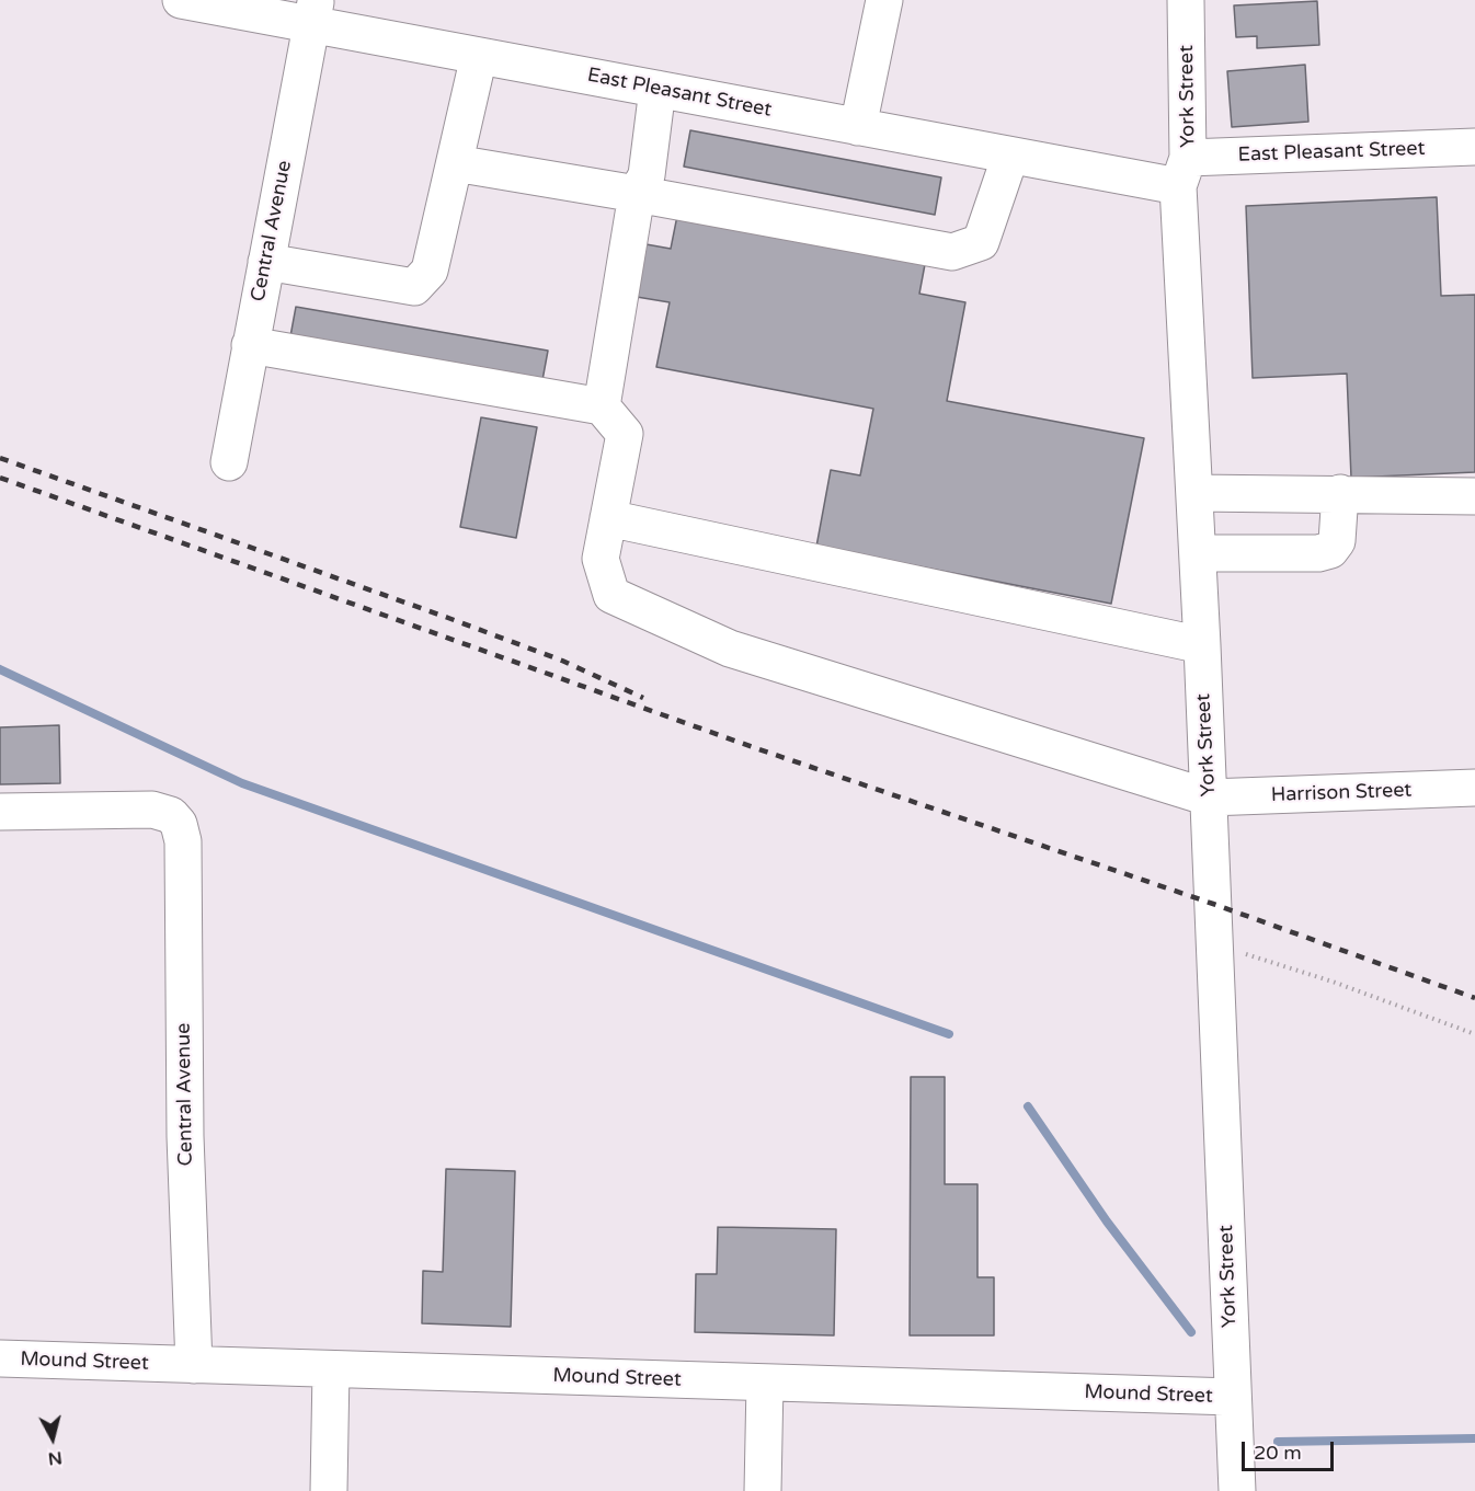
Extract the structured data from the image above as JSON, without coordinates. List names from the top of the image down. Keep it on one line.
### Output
{"streets":{"street":["East Pleasant Street","York Street","Central Avenue","Harrison Street","Mound Street"]},"crossings":[["East Pleasant Street","York Street"],["East Pleasant Street","Central Avenue"],["York Street","Harrison Street"],["York Street","Mound Street"],["Central Avenue","Mound Street"]],"scale_bar":"20 m","north":"bottom"}
